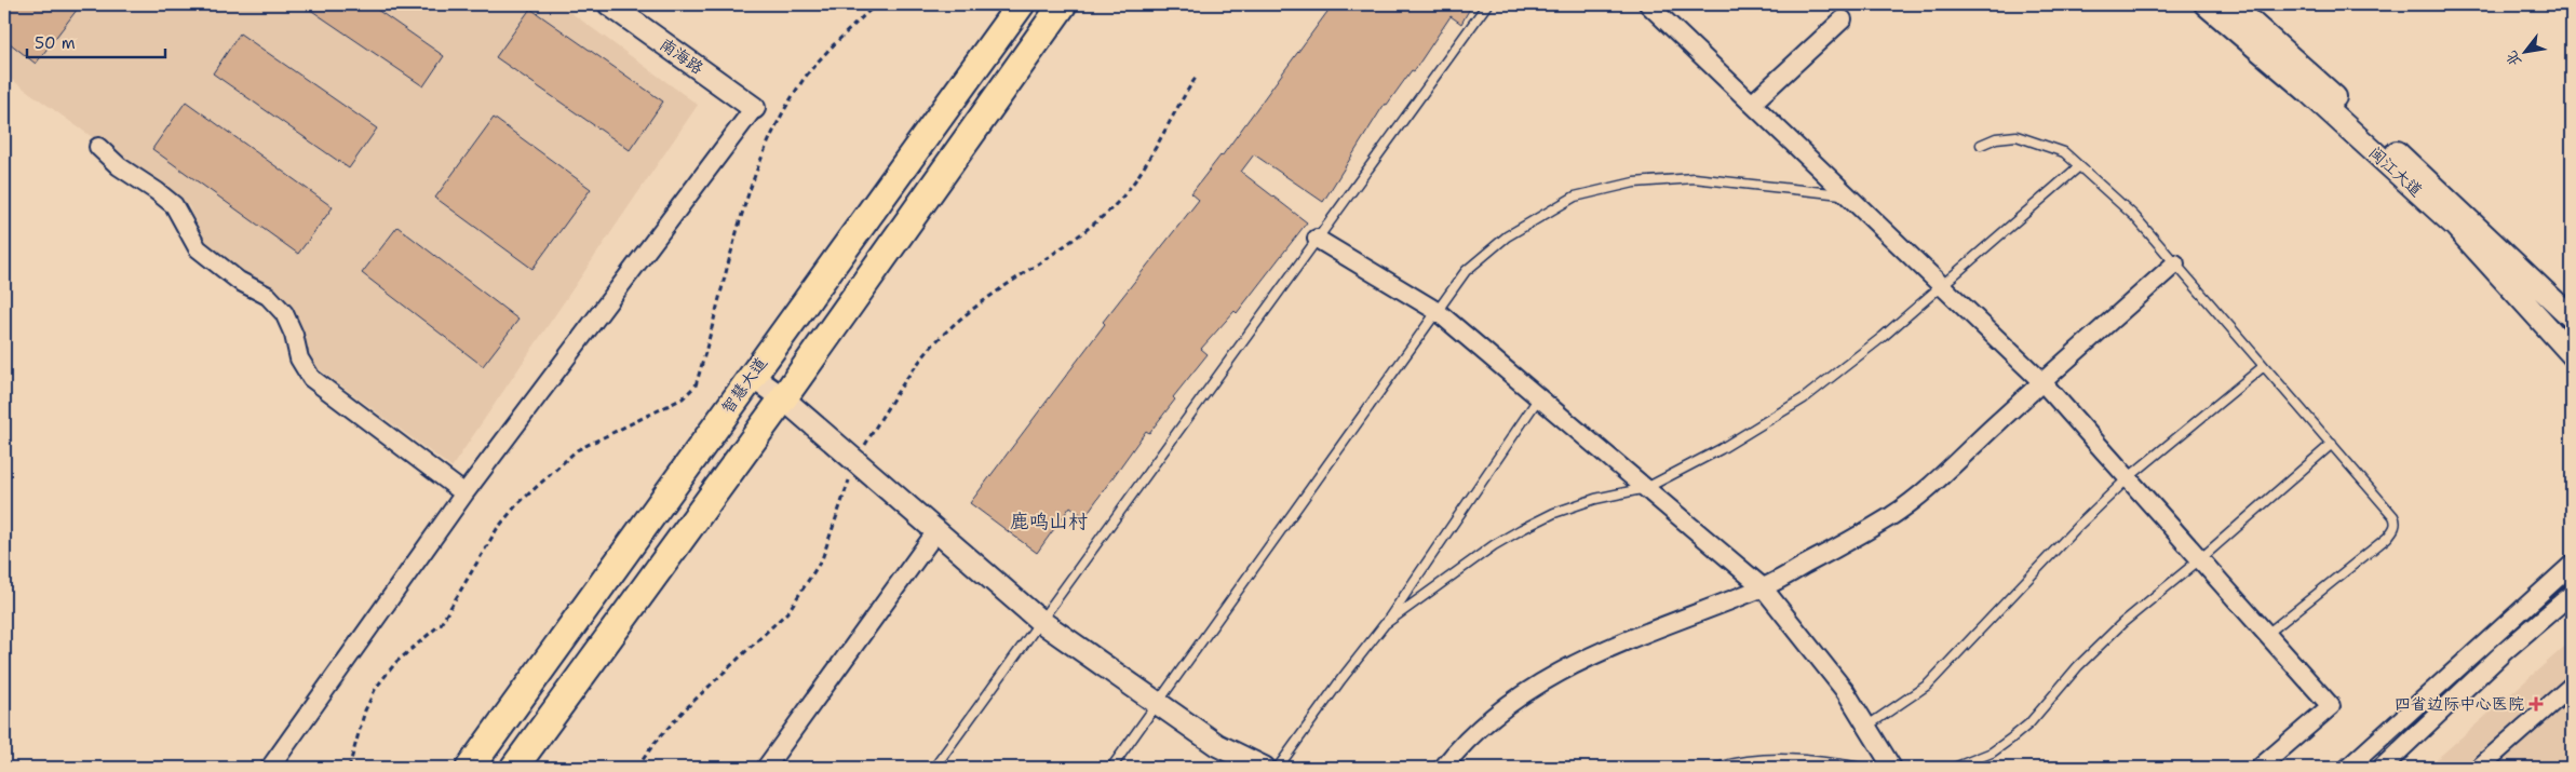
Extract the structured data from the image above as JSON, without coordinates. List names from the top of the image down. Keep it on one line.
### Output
{"streets":{"main road":["智慧大道"],"street":["南海路","闽江大道"]},"districts":["鹿鸣山村"],"places":{"health":["四省边际中心医院"]},"scale_bar":"50 m","north":"bottom left"}
